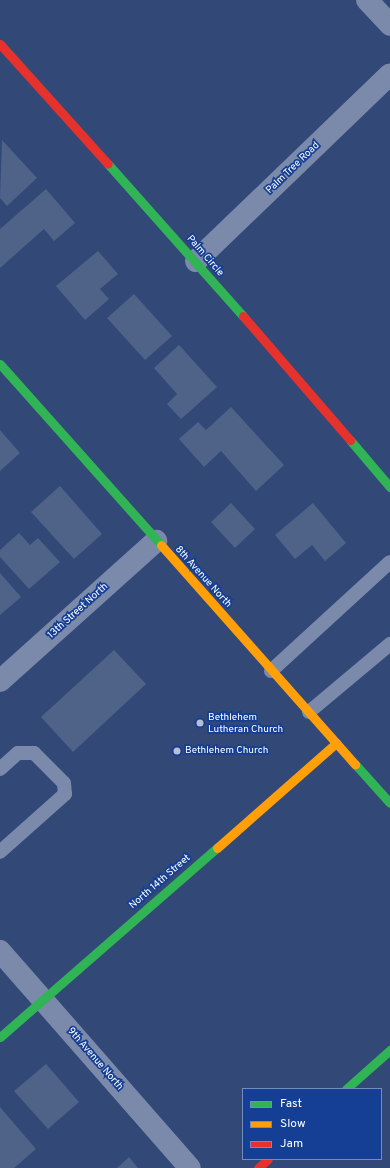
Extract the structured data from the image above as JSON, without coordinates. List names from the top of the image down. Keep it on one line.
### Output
{"streets":{"street":["Palm Tree Road","Palm Circle","8th Avenue North","13th Street North","North 14th Street","9th Avenue North"]},"crossings":[["Palm Tree Road","Palm Circle"],["8th Avenue North","13th Street North"],["8th Avenue North","North 14th Street"],["North 14th Street","9th Avenue North"]],"places":["Bethlehem Lutheran Church","Bethlehem Church"],"legend":["Fast","Slow","Jam"]}
